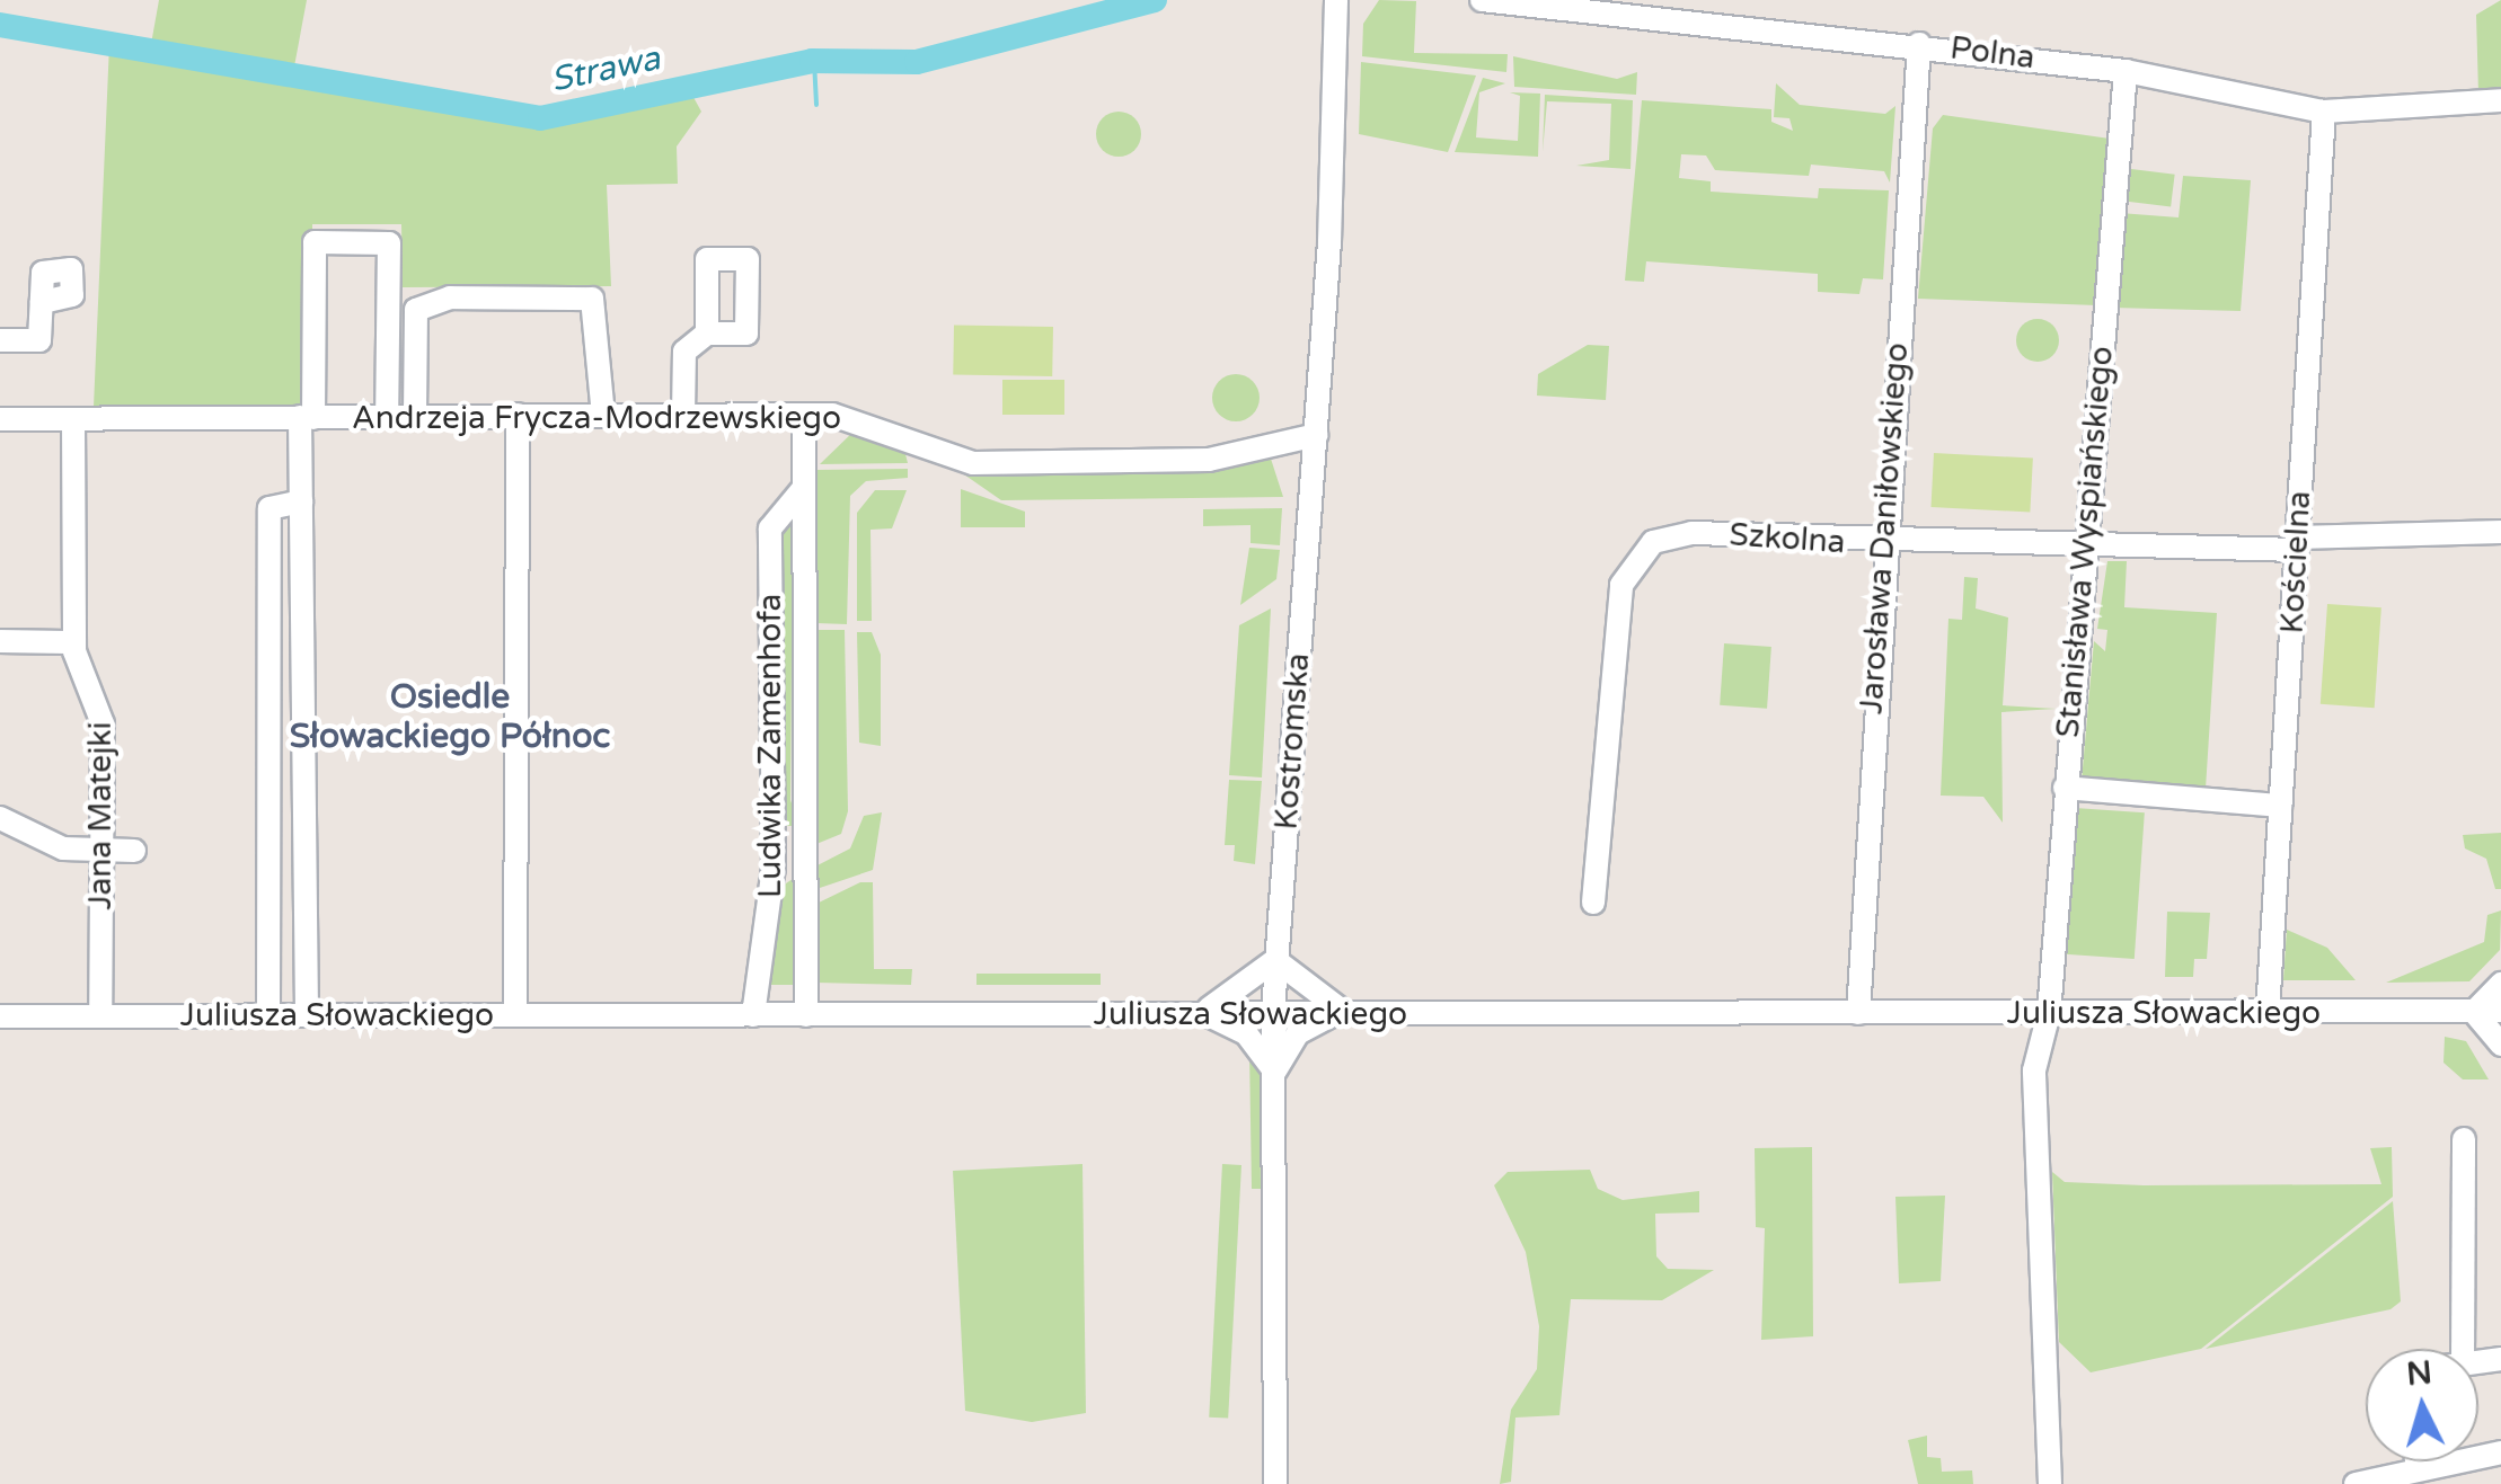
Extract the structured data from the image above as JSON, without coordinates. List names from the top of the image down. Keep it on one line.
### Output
{"streets":{"street":["Polna","Andrzeja Frycza-Modrzewskiego","Jarosława Daniłowskiego","Szkolna","Stanisława Wyspiańskiego","Kościelna","Kostromska","Ludwika Zamenhofa","Jana Matejki","Juliusza Słowackiego"]},"crossings":[["Polna","Jarosława Daniłowskiego"],["Polna","Stanisława Wyspiańskiego"],["Polna","Kościelna"],["Andrzeja Frycza-Modrzewskiego","Kostromska"],["Andrzeja Frycza-Modrzewskiego","Ludwika Zamenhofa"],["Andrzeja Frycza-Modrzewskiego","Jana Matejki"],["Jarosława Daniłowskiego","Szkolna"],["Jarosława Daniłowskiego","Juliusza Słowackiego"],["Szkolna","Stanisława Wyspiańskiego"],["Szkolna","Kościelna"],["Stanisława Wyspiańskiego","Juliusza Słowackiego"],["Kościelna","Juliusza Słowackiego"],["Kostromska","Juliusza Słowackiego"],["Ludwika Zamenhofa","Juliusza Słowackiego"],["Jana Matejki","Juliusza Słowackiego"]],"districts":["Osiedle Słowackiego Północ"],"water":["Strawa"],"north":"top"}
